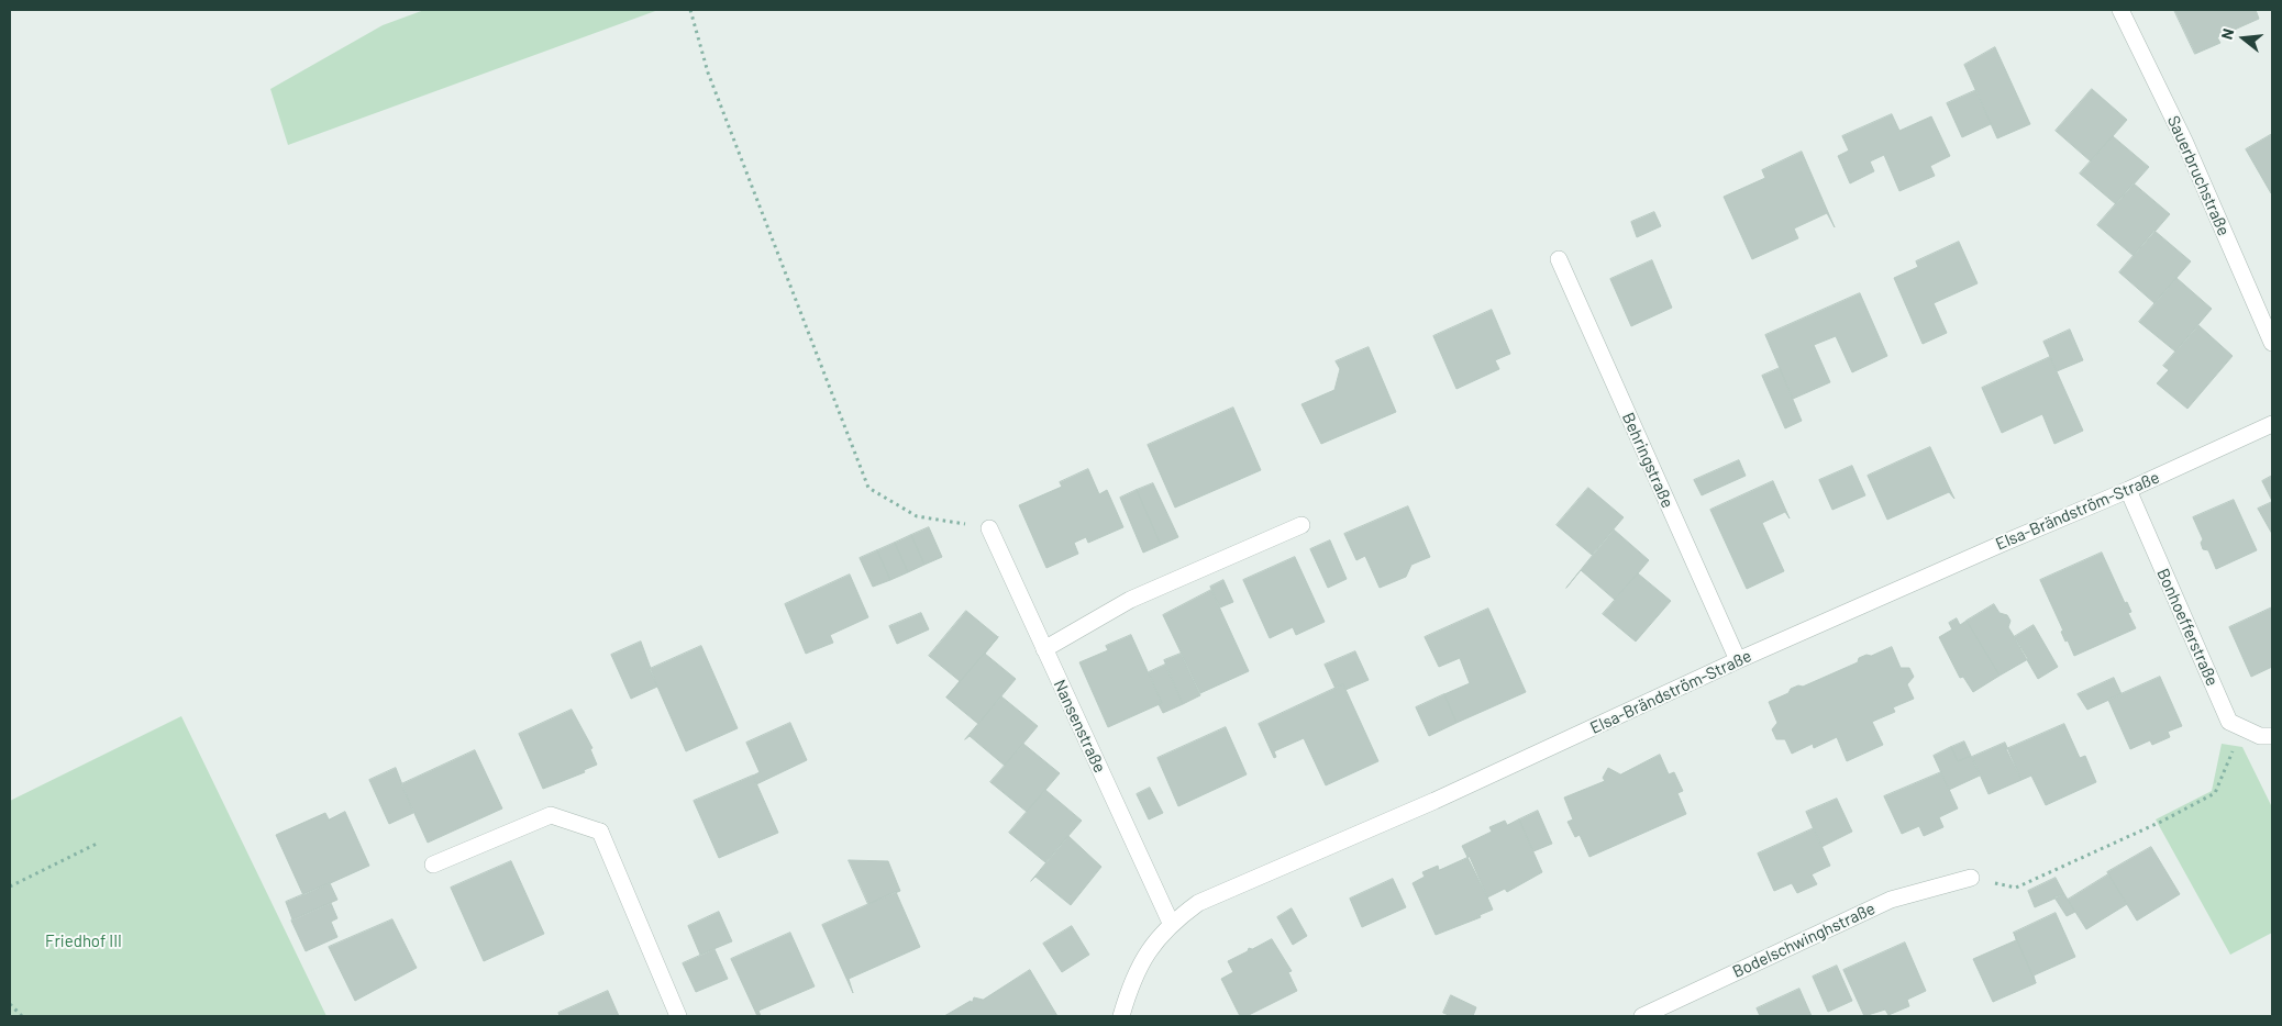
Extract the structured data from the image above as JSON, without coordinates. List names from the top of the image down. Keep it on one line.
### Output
{"streets":{"street":["Sauerbruchstraße","Behringstraße","Elsa-Brändström-Straße","Bonhoefferstraße","Nansenstraße","Bodelschwinghstraße"]},"crossings":[["Behringstraße","Elsa-Brändström-Straße"],["Elsa-Brändström-Straße","Bonhoefferstraße"],["Elsa-Brändström-Straße","Nansenstraße"]],"parks":["Friedhof III"],"north":"left"}
